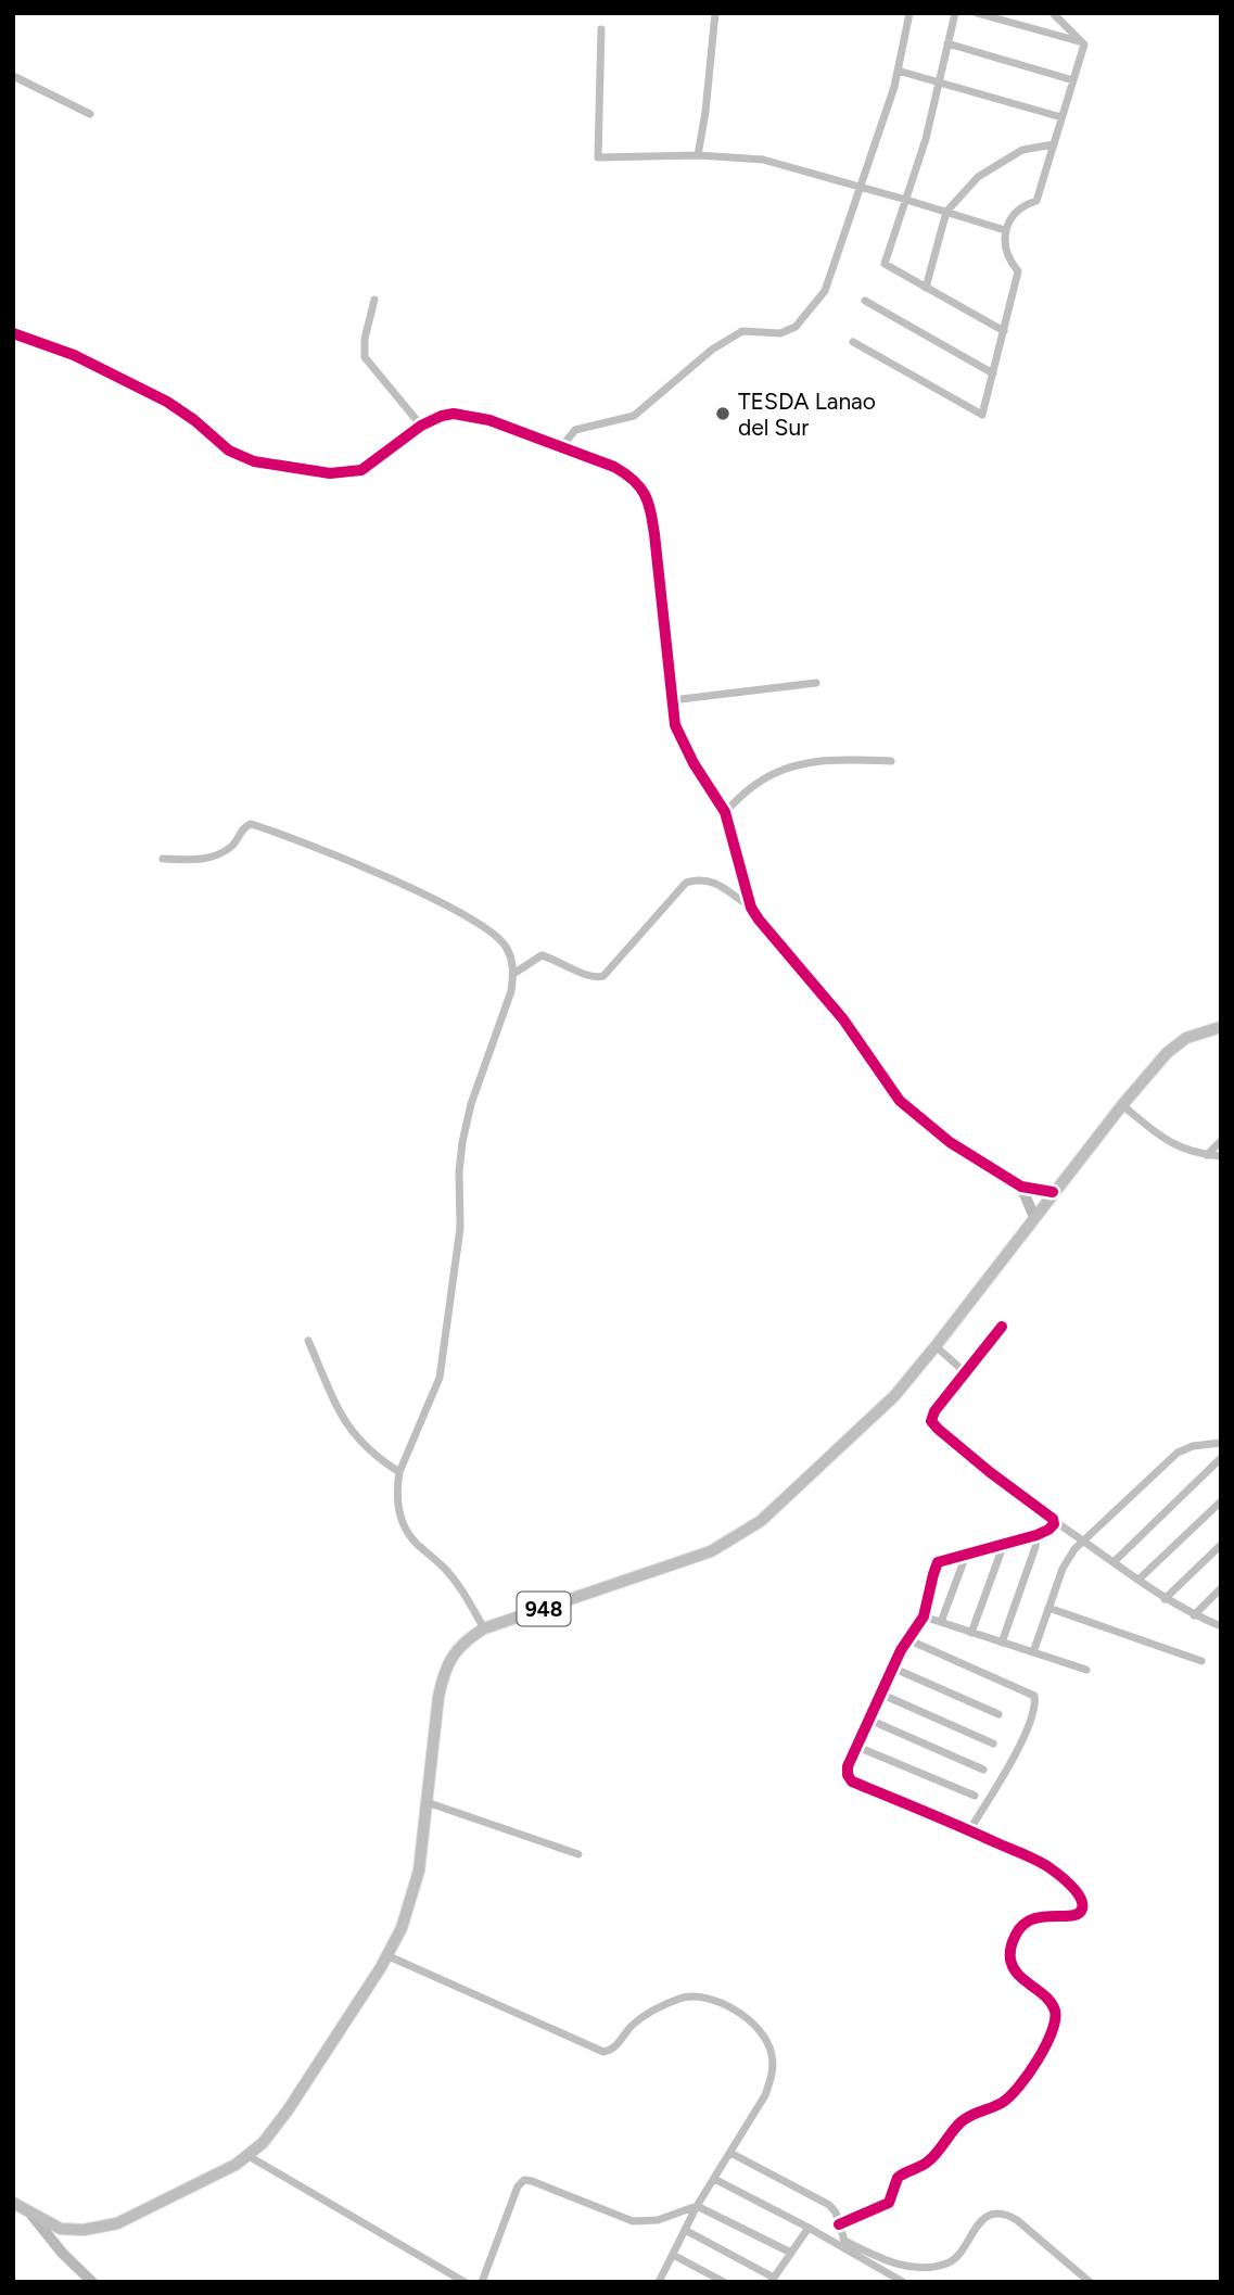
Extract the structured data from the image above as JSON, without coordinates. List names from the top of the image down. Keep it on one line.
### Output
{"streets":{"main road":["948"]},"places":["TESDA Lanao del Sur"]}
